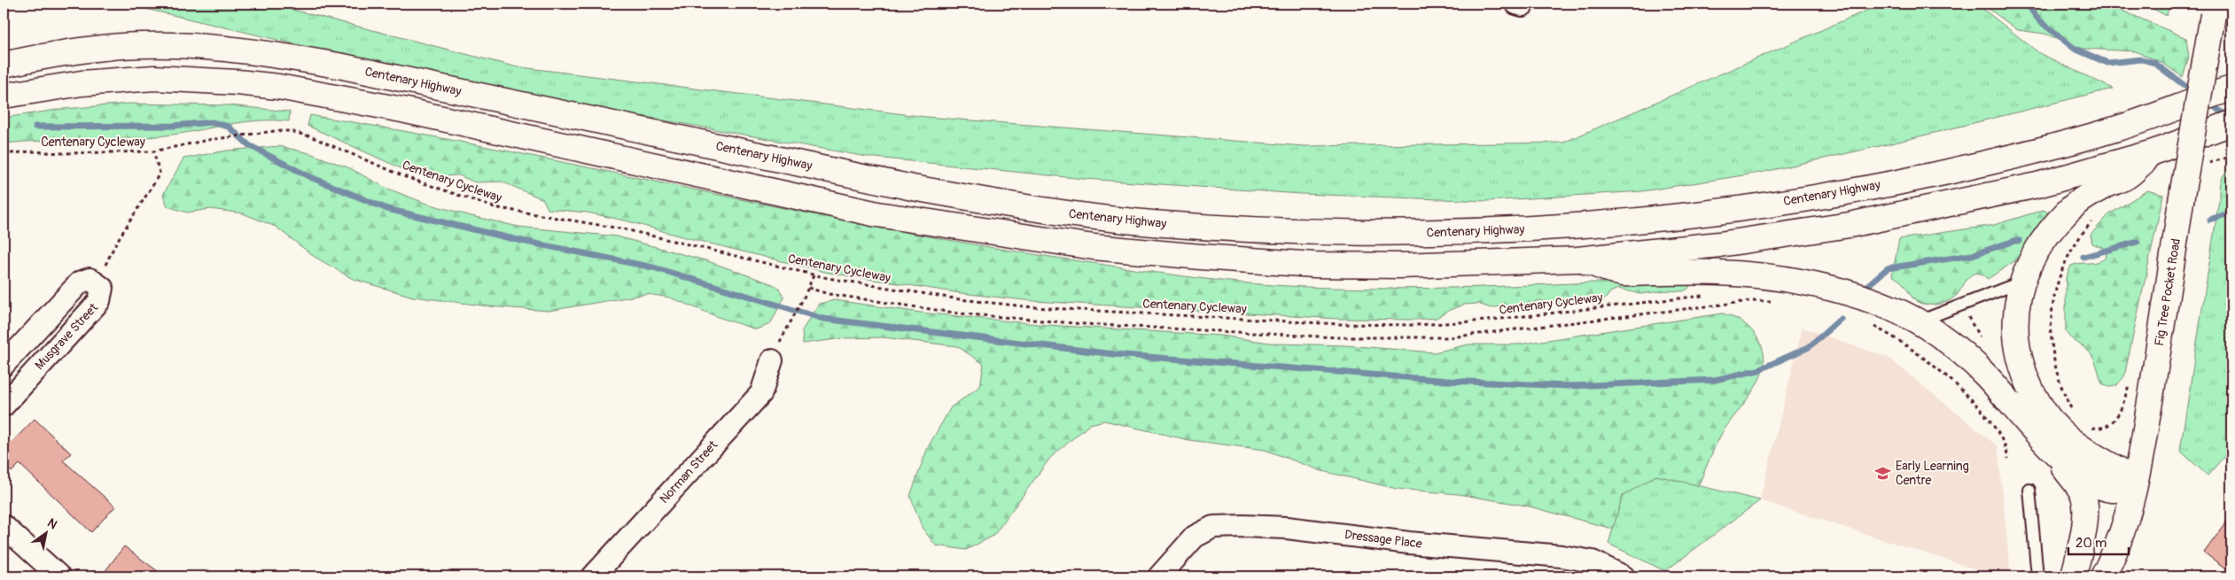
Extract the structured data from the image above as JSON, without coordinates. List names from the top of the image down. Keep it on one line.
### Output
{"streets":{"main road":["Centenary Highway","Fig Tree Pocket Road"],"street":["Musgrave Street","Norman Street","Dressage Place"],"path":["Centenary Cycleway"]},"places":{"school or university":["Early Learning Centre"]},"scale_bar":"20 m","north":"top right"}
